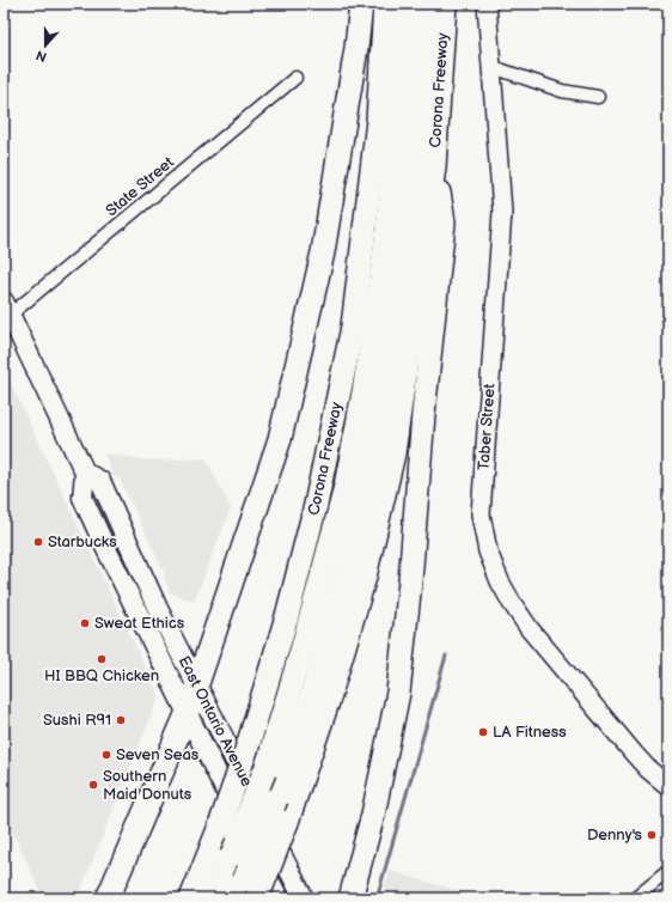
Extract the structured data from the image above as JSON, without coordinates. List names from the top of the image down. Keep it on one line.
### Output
{"streets":{"highway":["Corona Freeway"],"main road":["East Ontario Avenue"],"street":["State Street","Taber Street"]},"crossings":[["State Street","East Ontario Avenue"]],"places":["Starbucks","Sweat Ethics","HI BBQ Chicken","Sushi R91","LA Fitness","Seven Seas","Southern Maid Donuts","Denny's"],"north":"bottom"}
